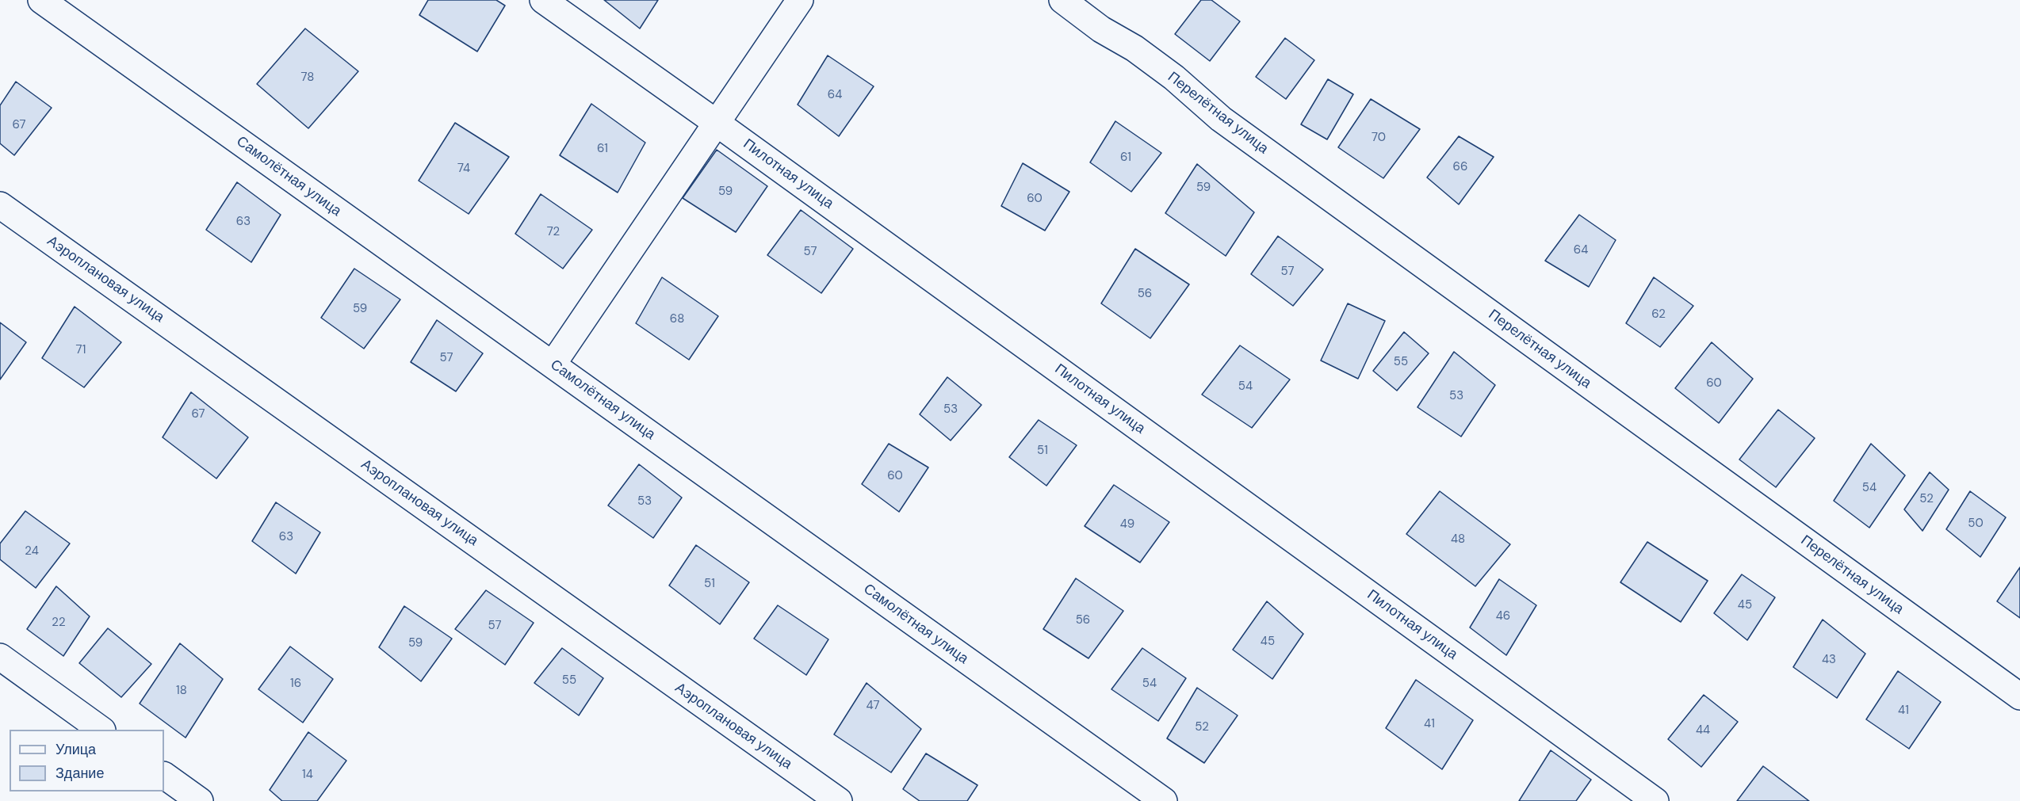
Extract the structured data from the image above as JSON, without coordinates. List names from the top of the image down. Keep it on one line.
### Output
{"streets":{"street":["Перелётная улица","Пилотная улица","Самолётная улица","Аэроплановая улица"]},"house_numbers":["78","64","67","70","61","61","66","74","59","59","60","63","72","64","57","57","56","59","62","68","71","57","55","60","54","53","53","67","51","60","54","52","53","50","49","63","48","24","51","45","46","56","22","57","45","59","43","55","16","54","18","47","41","41","52","44","14"],"legend":["Улица","Здание"]}
